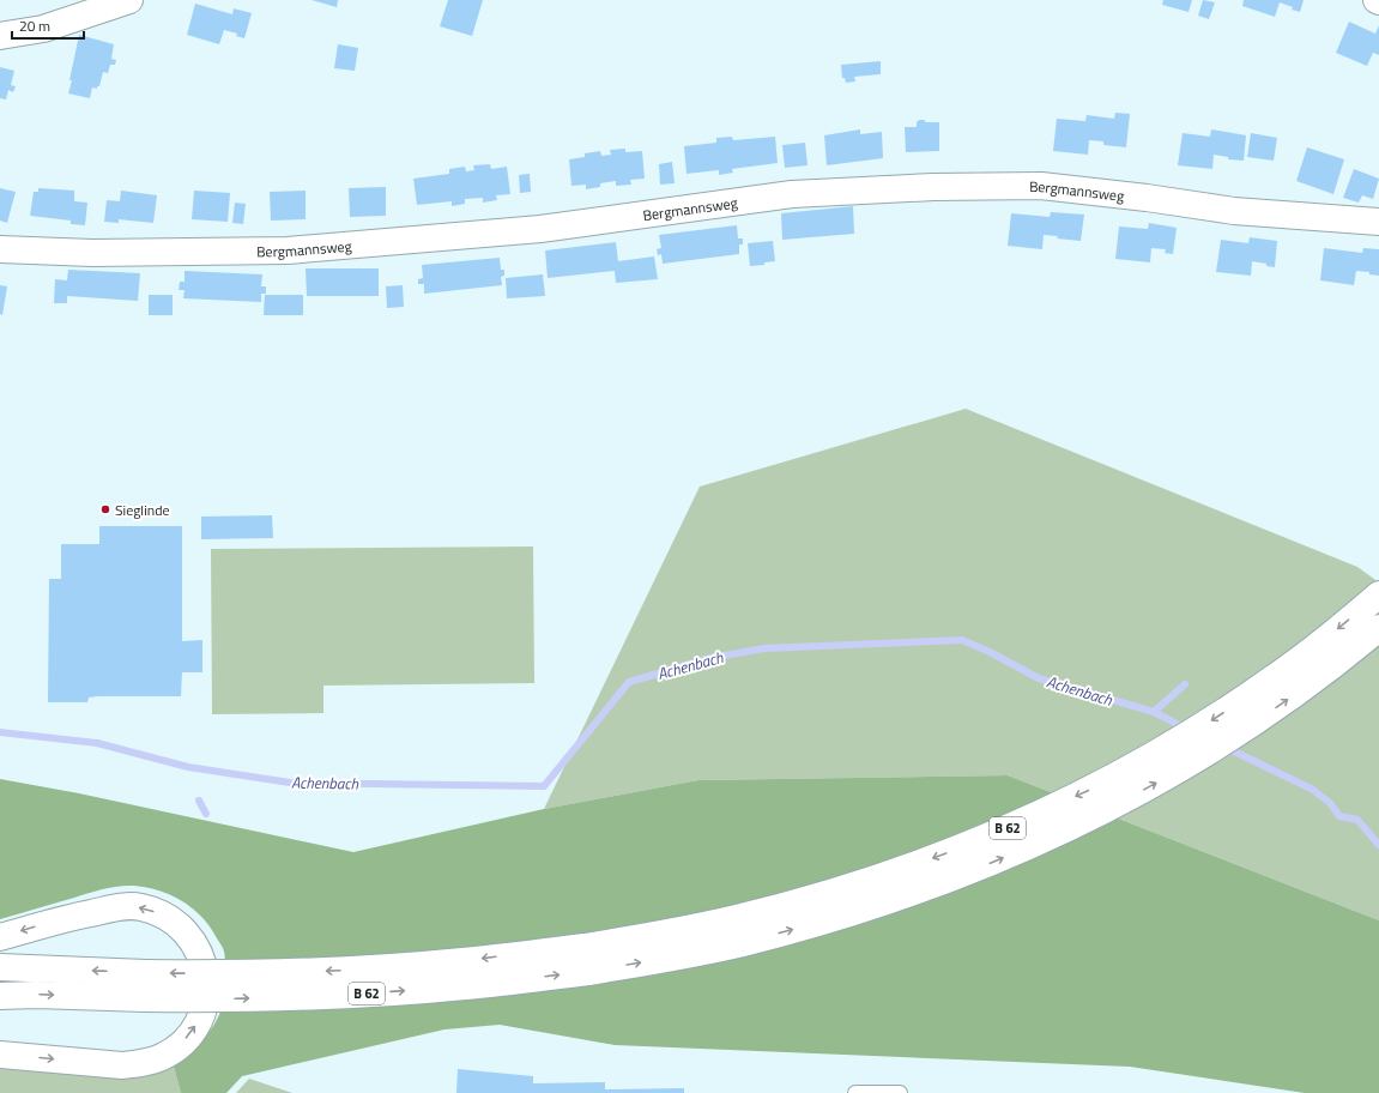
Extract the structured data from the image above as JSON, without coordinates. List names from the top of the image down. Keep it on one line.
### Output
{"streets":{"main road":["Bergmannsweg","B 62"]},"water":["Achenbach"],"places":["Sieglinde"],"scale_bar":"20 m"}
